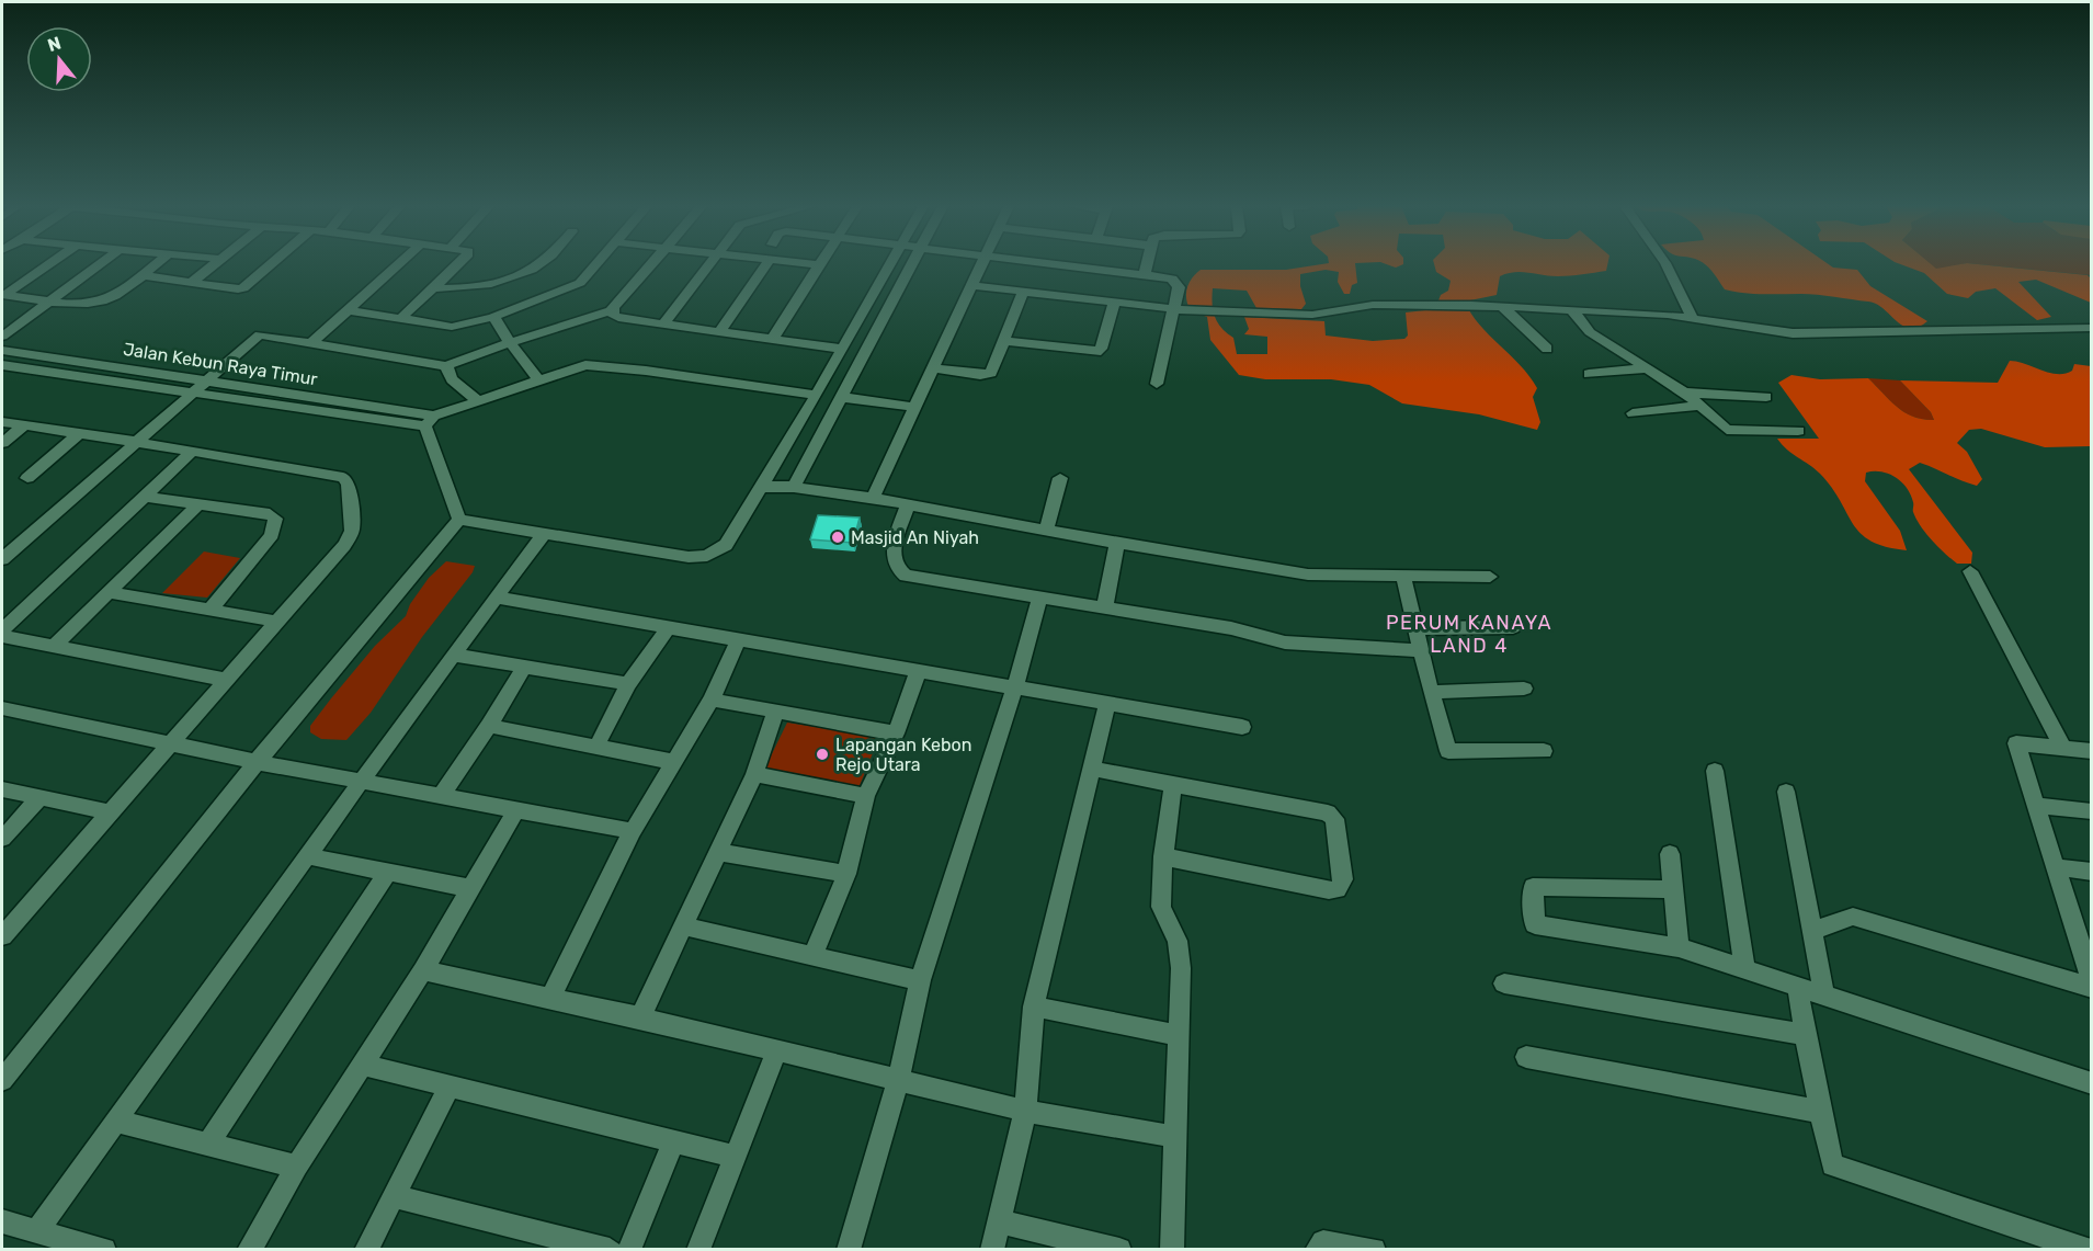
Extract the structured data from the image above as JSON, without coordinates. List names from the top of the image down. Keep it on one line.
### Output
{"streets":{"street":["Jalan Kebun Raya Timur"]},"districts":["PERUM KANAYA LAND 4"],"places":["Masjid An Niyah","Lapangan Kebon Rejo Utara"],"north":"top"}
